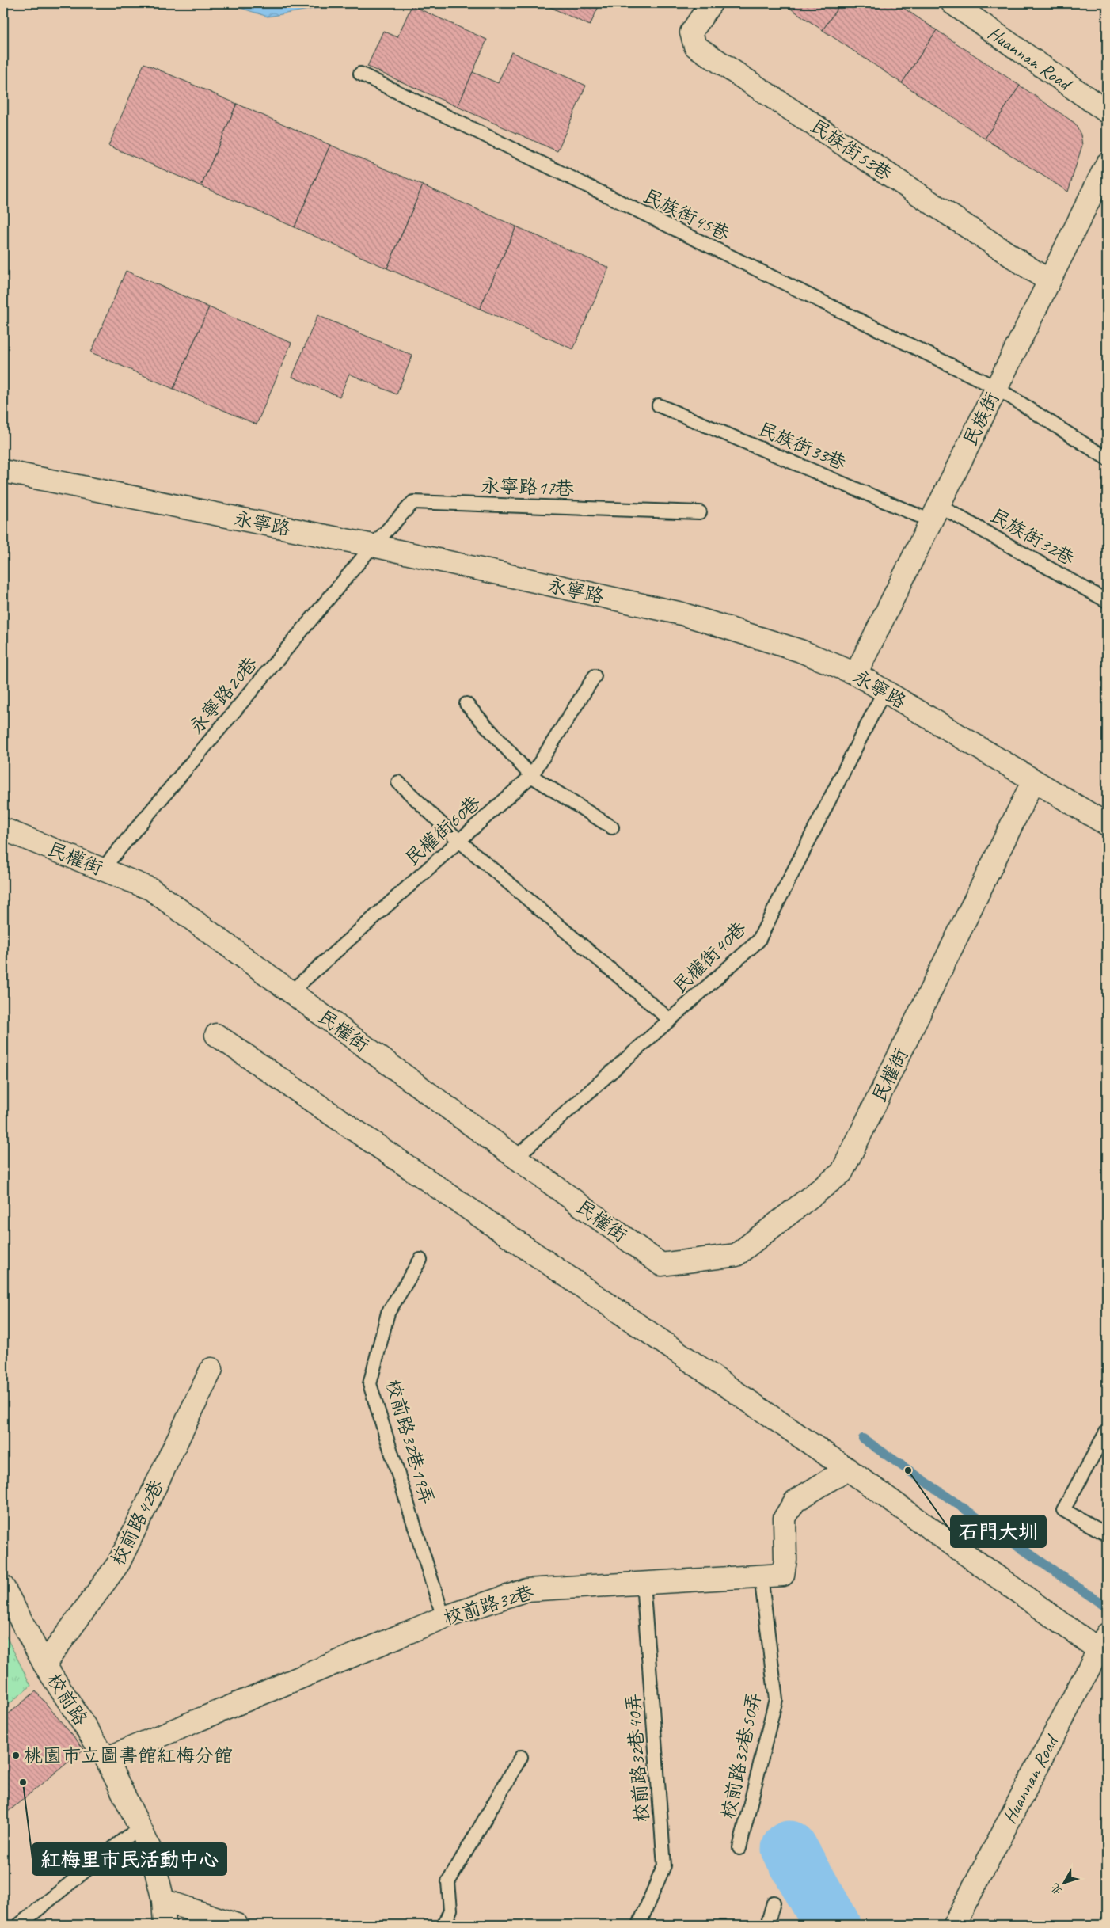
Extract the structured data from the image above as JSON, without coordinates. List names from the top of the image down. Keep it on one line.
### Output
{"streets":{"street":["Huannan Road","民族街53巷","民族街","永寧路","民權街","校前路42巷","校前路32巷","校前路"],"lane":["民族街45巷","民族街33巷","永寧路17巷","民族街32巷","永寧路20巷","民權街60巷","民權街40巷","校前路32巷19弄","校前路32巷50弄","校前路32巷40弄"]},"crossings":[["民族街53巷","民族街"],["民族街45巷","民族街"],["民族街","民族街33巷"],["民族街","永寧路"],["民族街","民族街32巷"],["民族街33巷","民族街32巷"],["永寧路17巷","永寧路"],["永寧路17巷","永寧路20巷"],["永寧路","永寧路20巷"],["永寧路","民權街"],["永寧路","民權街40巷"],["永寧路20巷","民權街"],["民權街60巷","民權街"],["民權街","民權街40巷"],["校前路32巷19弄","校前路32巷"],["校前路42巷","校前路"],["校前路32巷","校前路"],["校前路32巷","校前路32巷50弄"],["校前路32巷","校前路32巷40弄"]],"places":["石門大圳","桃園市立圖書館紅梅分館","紅梅里市民活動中心"],"north":"bottom left"}
